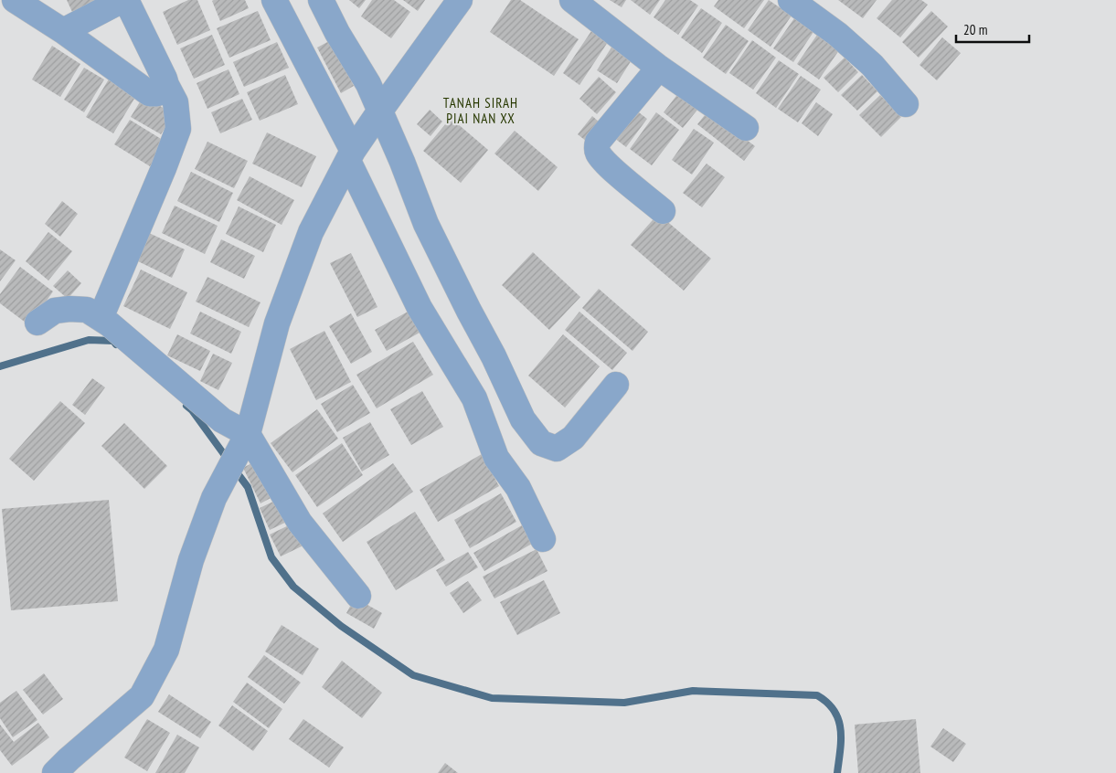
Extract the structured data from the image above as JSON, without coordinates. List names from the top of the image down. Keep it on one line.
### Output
{"districts":["TANAH SIRAH PIAI NAN XX"],"scale_bar":"20 m"}
